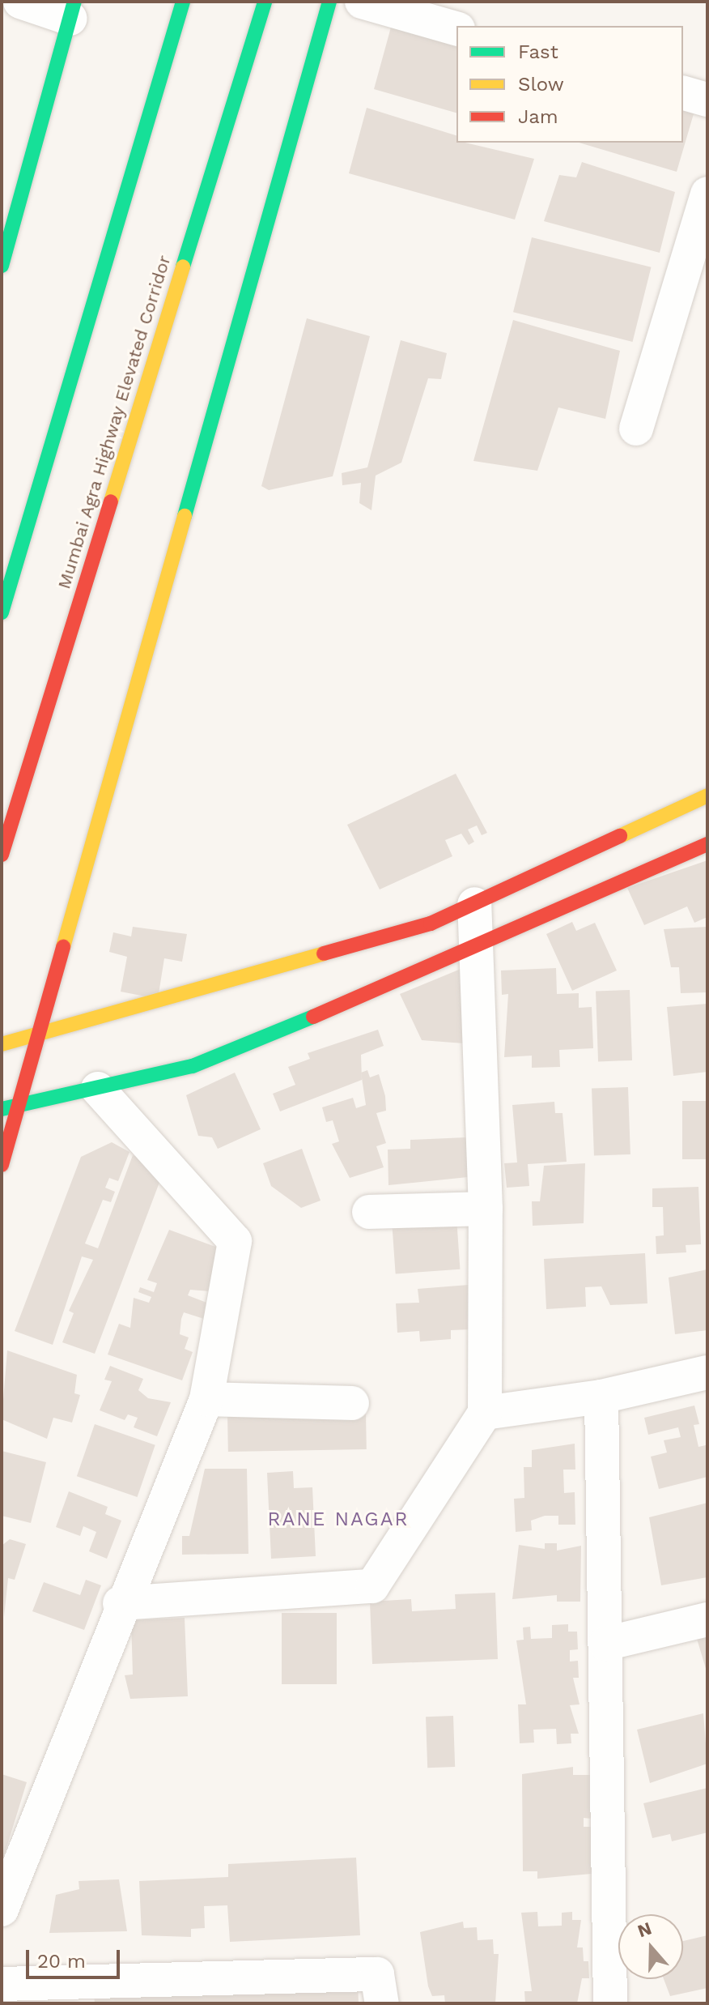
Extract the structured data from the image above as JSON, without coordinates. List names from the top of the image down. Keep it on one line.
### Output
{"streets":{"main road":["Mumbai Agra Highway Elevated Corridor"]},"districts":["RANE NAGAR"],"legend":["Fast","Slow","Jam"],"scale_bar":"20 m","north":"top"}
